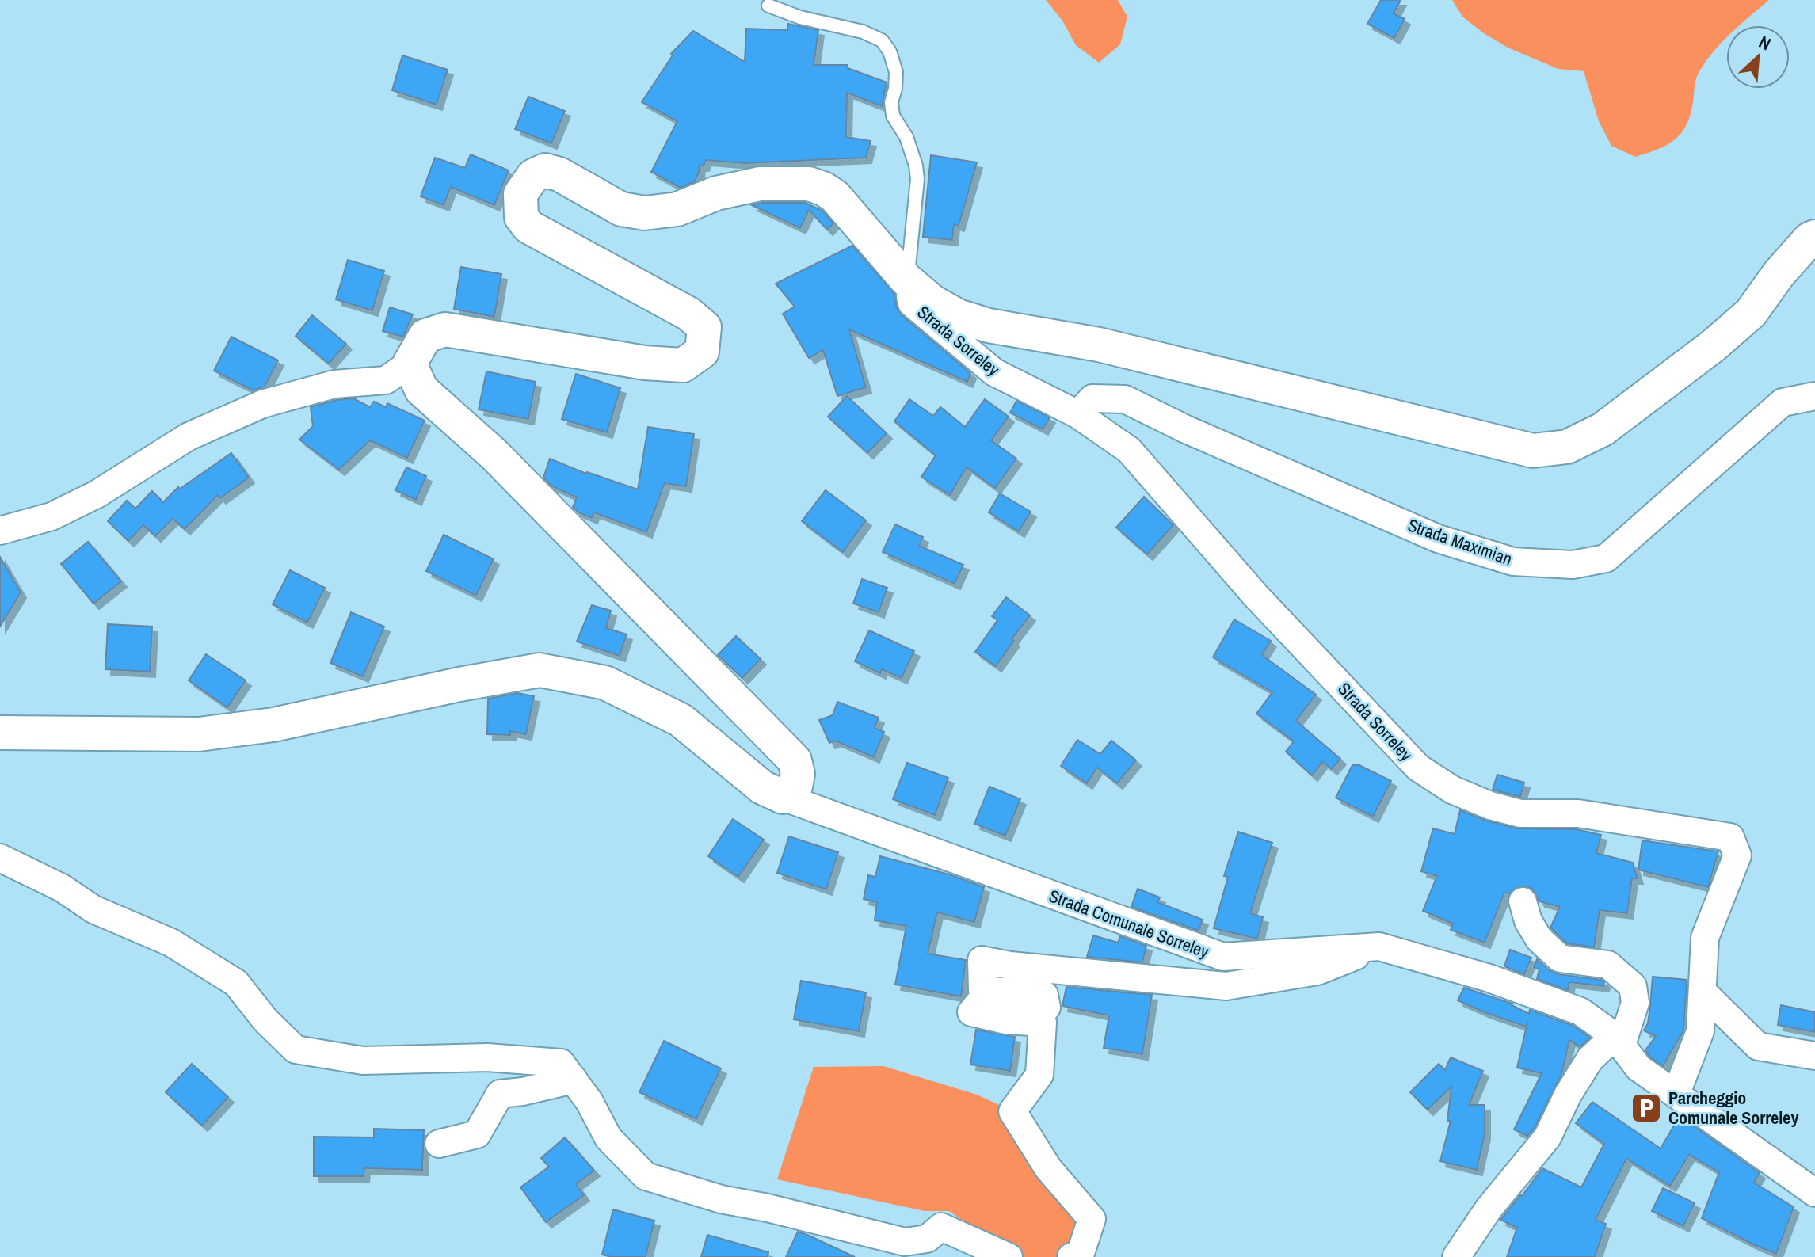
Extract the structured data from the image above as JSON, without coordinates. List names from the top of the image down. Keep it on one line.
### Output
{"streets":{"street":["Strada Sorreley","Strada Maximian","Strada Comunale Sorreley"]},"crossings":[["Strada Sorreley","Strada Maximian"],["Strada Sorreley","Strada Comunale Sorreley"]],"places":{"parking":["Parcheggio Comunale Sorreley"]},"north":"top right"}
